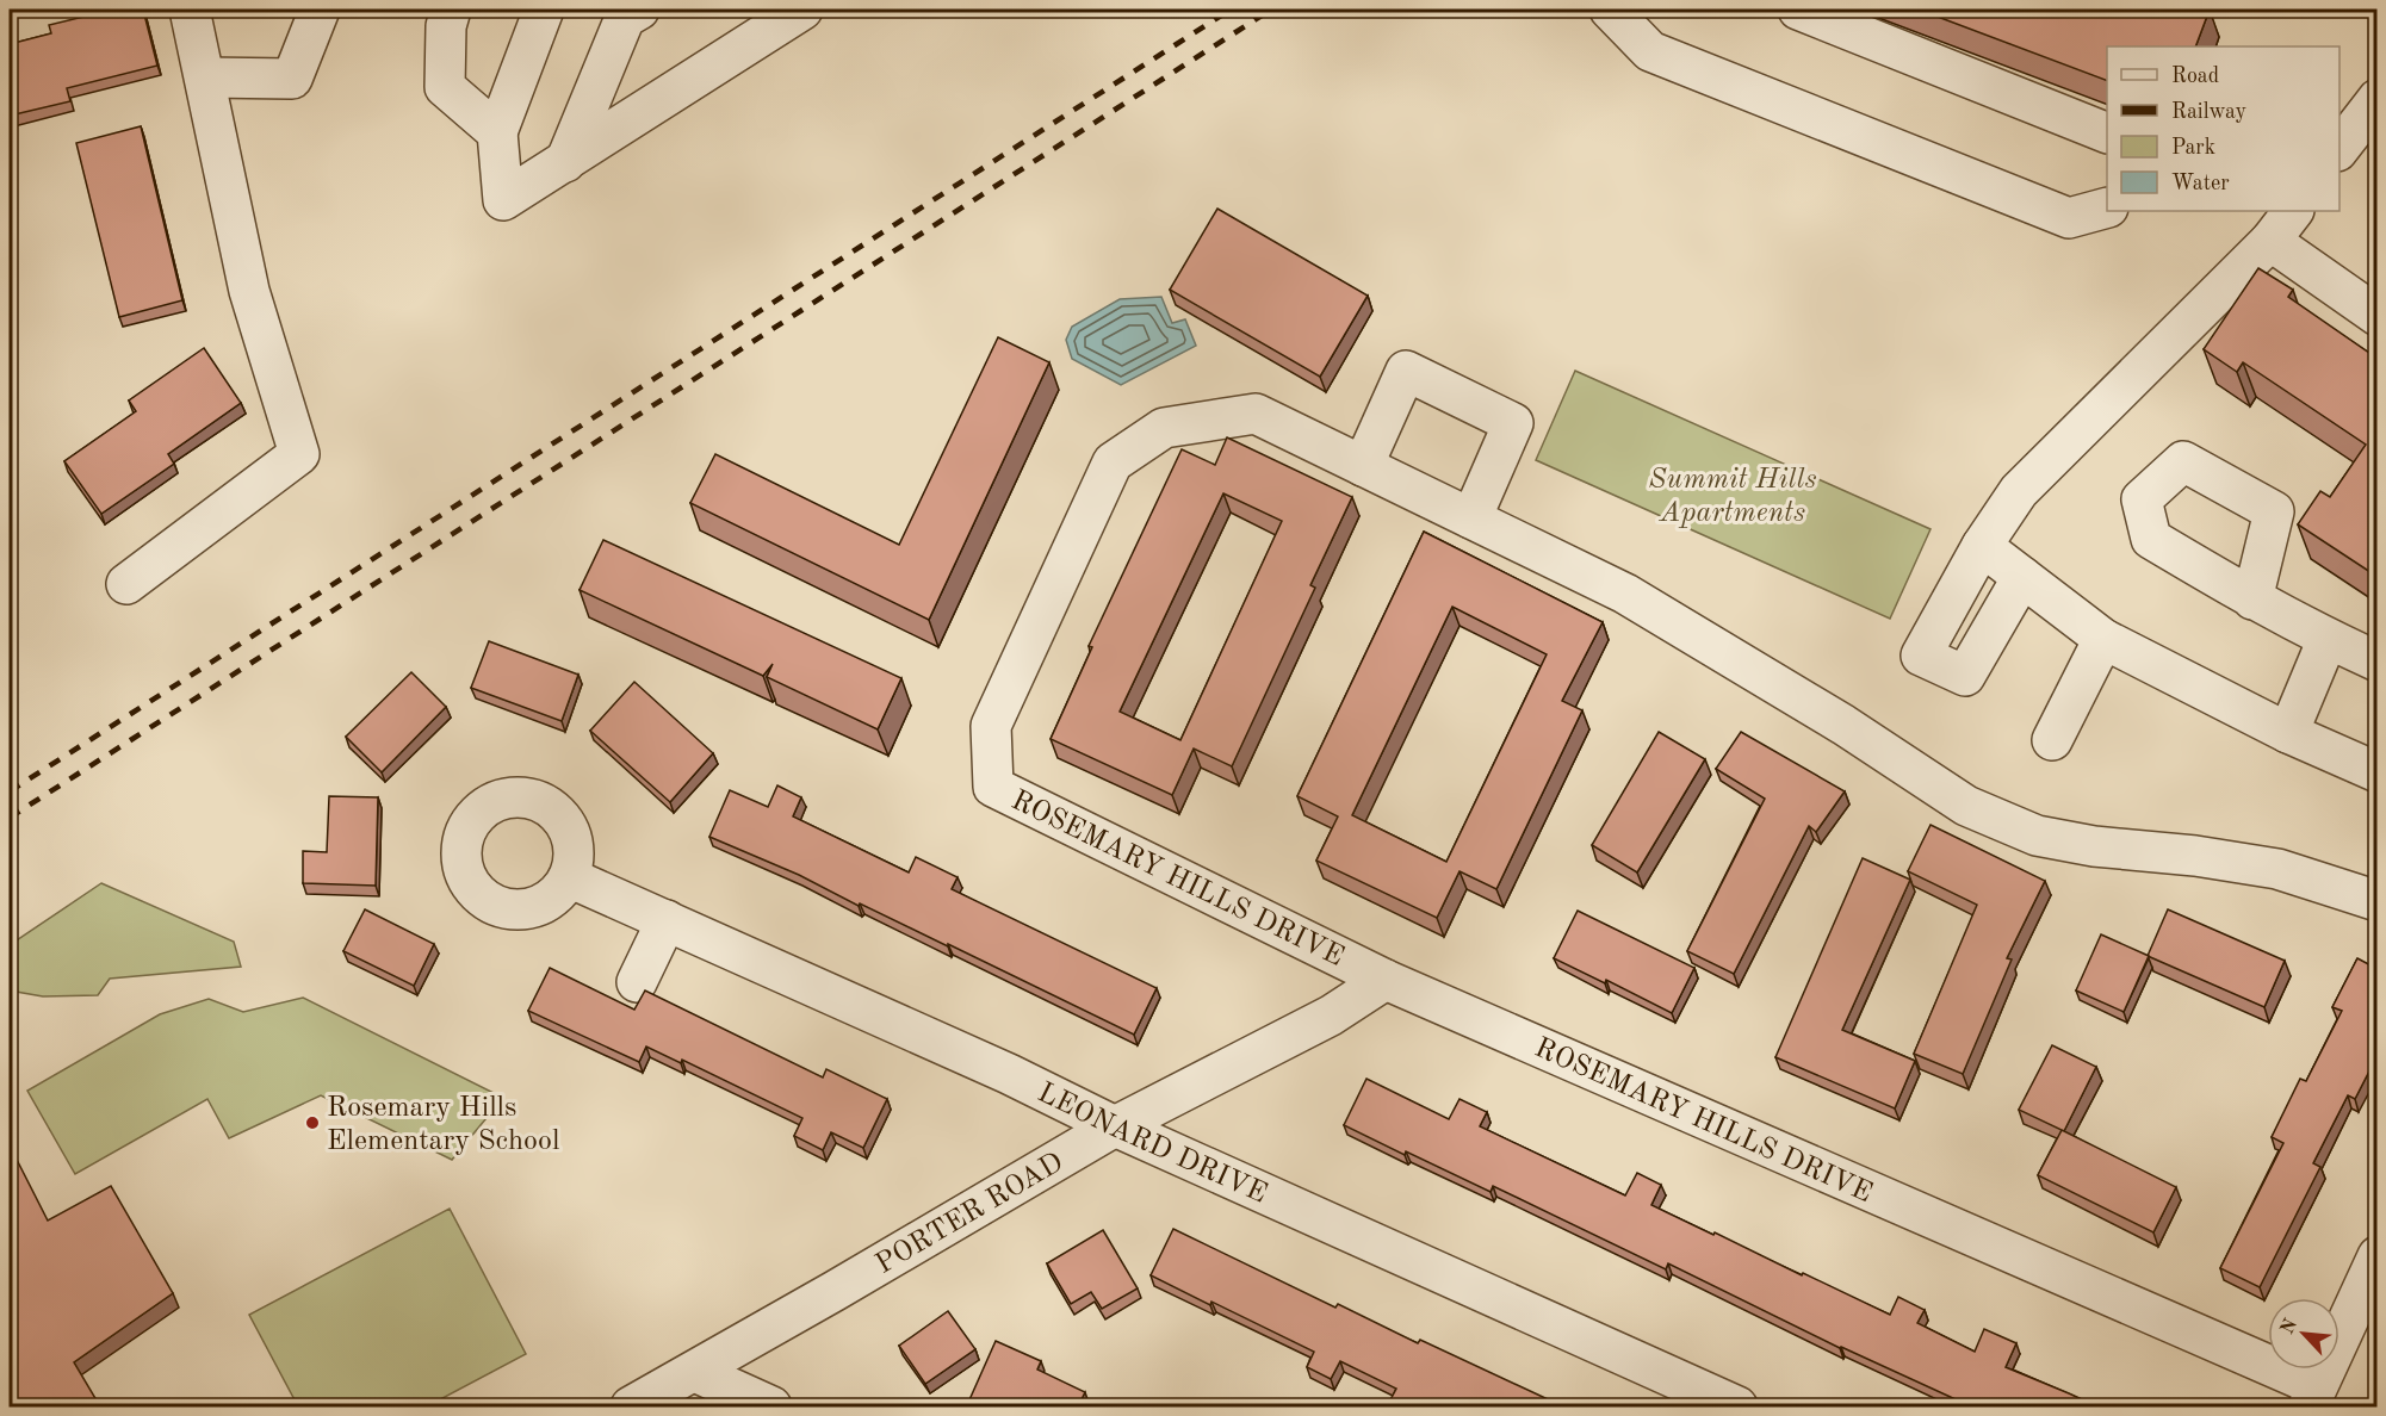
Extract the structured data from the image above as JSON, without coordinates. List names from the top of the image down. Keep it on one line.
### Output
{"streets":{"street":["ROSEMARY HILLS DRIVE","LEONARD DRIVE","PORTER ROAD"]},"crossings":[["ROSEMARY HILLS DRIVE","PORTER ROAD"],["LEONARD DRIVE","PORTER ROAD"]],"parks":["Summit Hills Apartments"],"places":["Rosemary Hills Elementary School"],"legend":["Road","Railway","Park","Water"],"north":"top left"}
